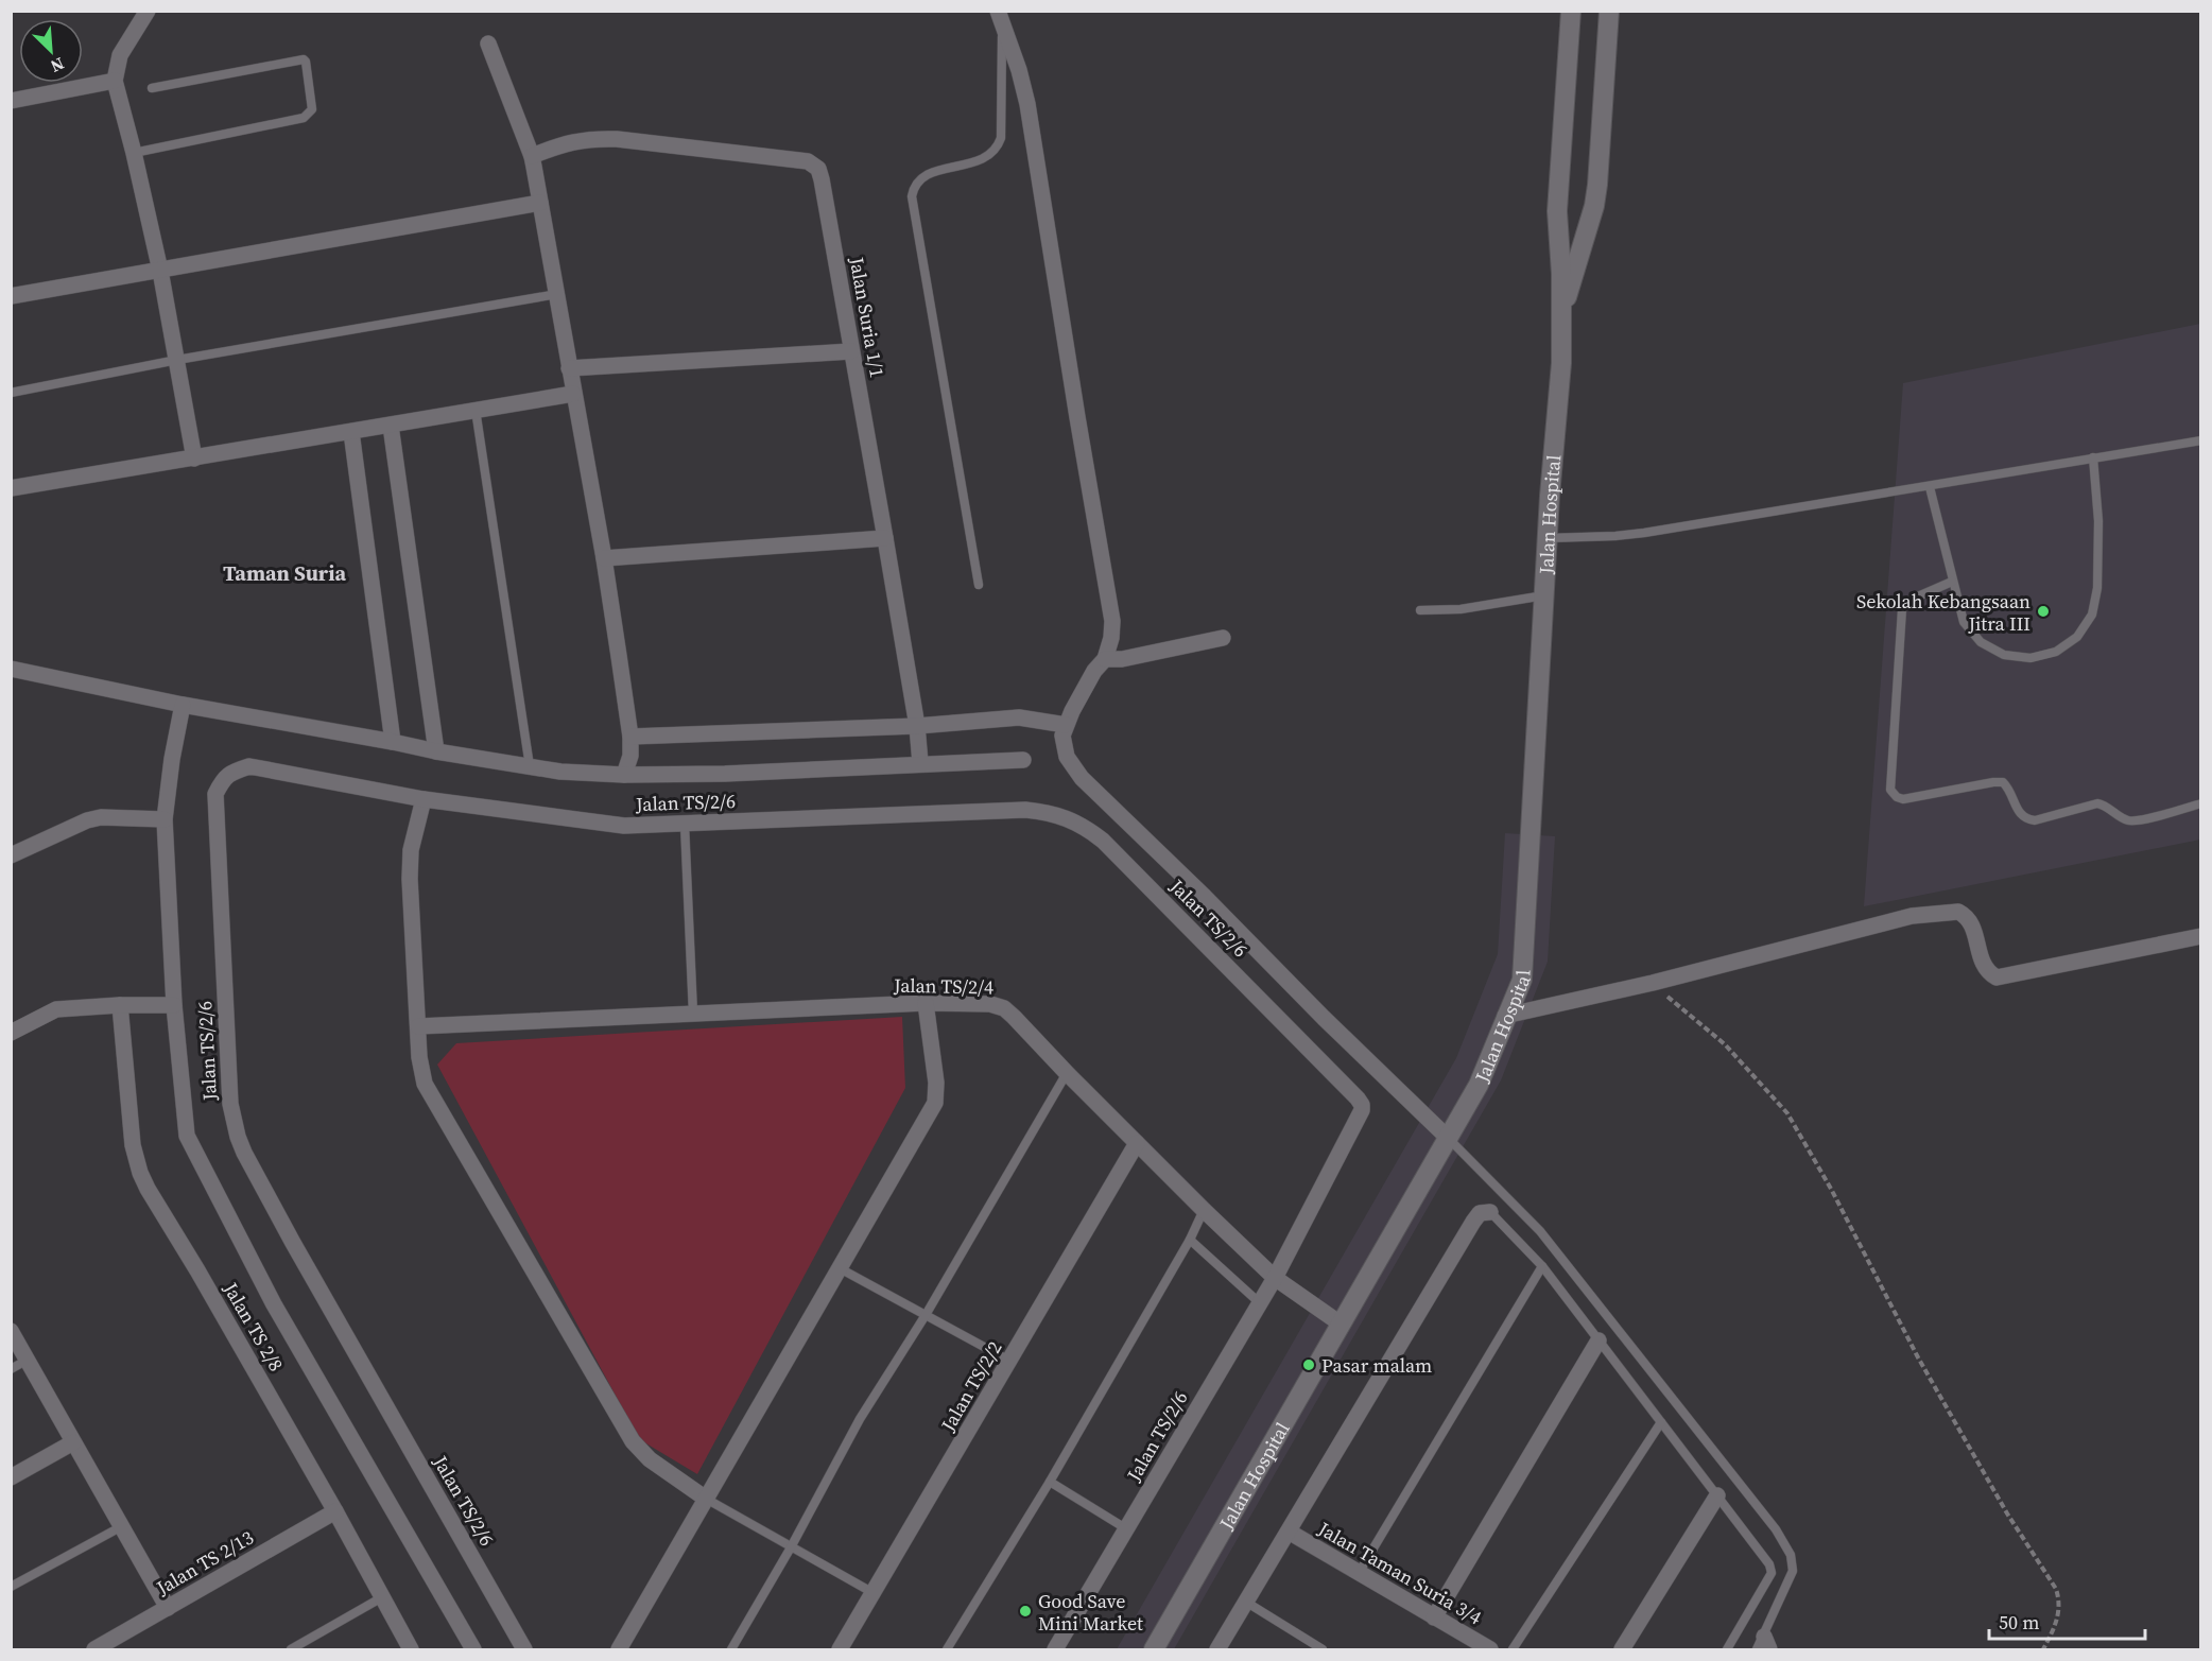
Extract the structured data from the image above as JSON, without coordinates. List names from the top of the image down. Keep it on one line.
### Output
{"streets":{"street":["Jalan Suria 1/1","Jalan Hospital","Jalan TS/2/6","Jalan TS/2/4","Jalan TS 2/8","Jalan TS/2/2","Jalan TS 2/13","Jalan Taman Suria 3/4"]},"crossings":[["Jalan Hospital","Jalan TS/2/4"],["Jalan TS/2/6","Jalan TS/2/4"],["Jalan TS/2/4","Jalan TS/2/2"],["Jalan TS 2/8","Jalan TS 2/13"]],"districts":["Taman Suria"],"places":["Sekolah Kebangsaan Jitra III","Pasar malam","Good Save Mini Market"],"scale_bar":"50 m","north":"bottom right"}
